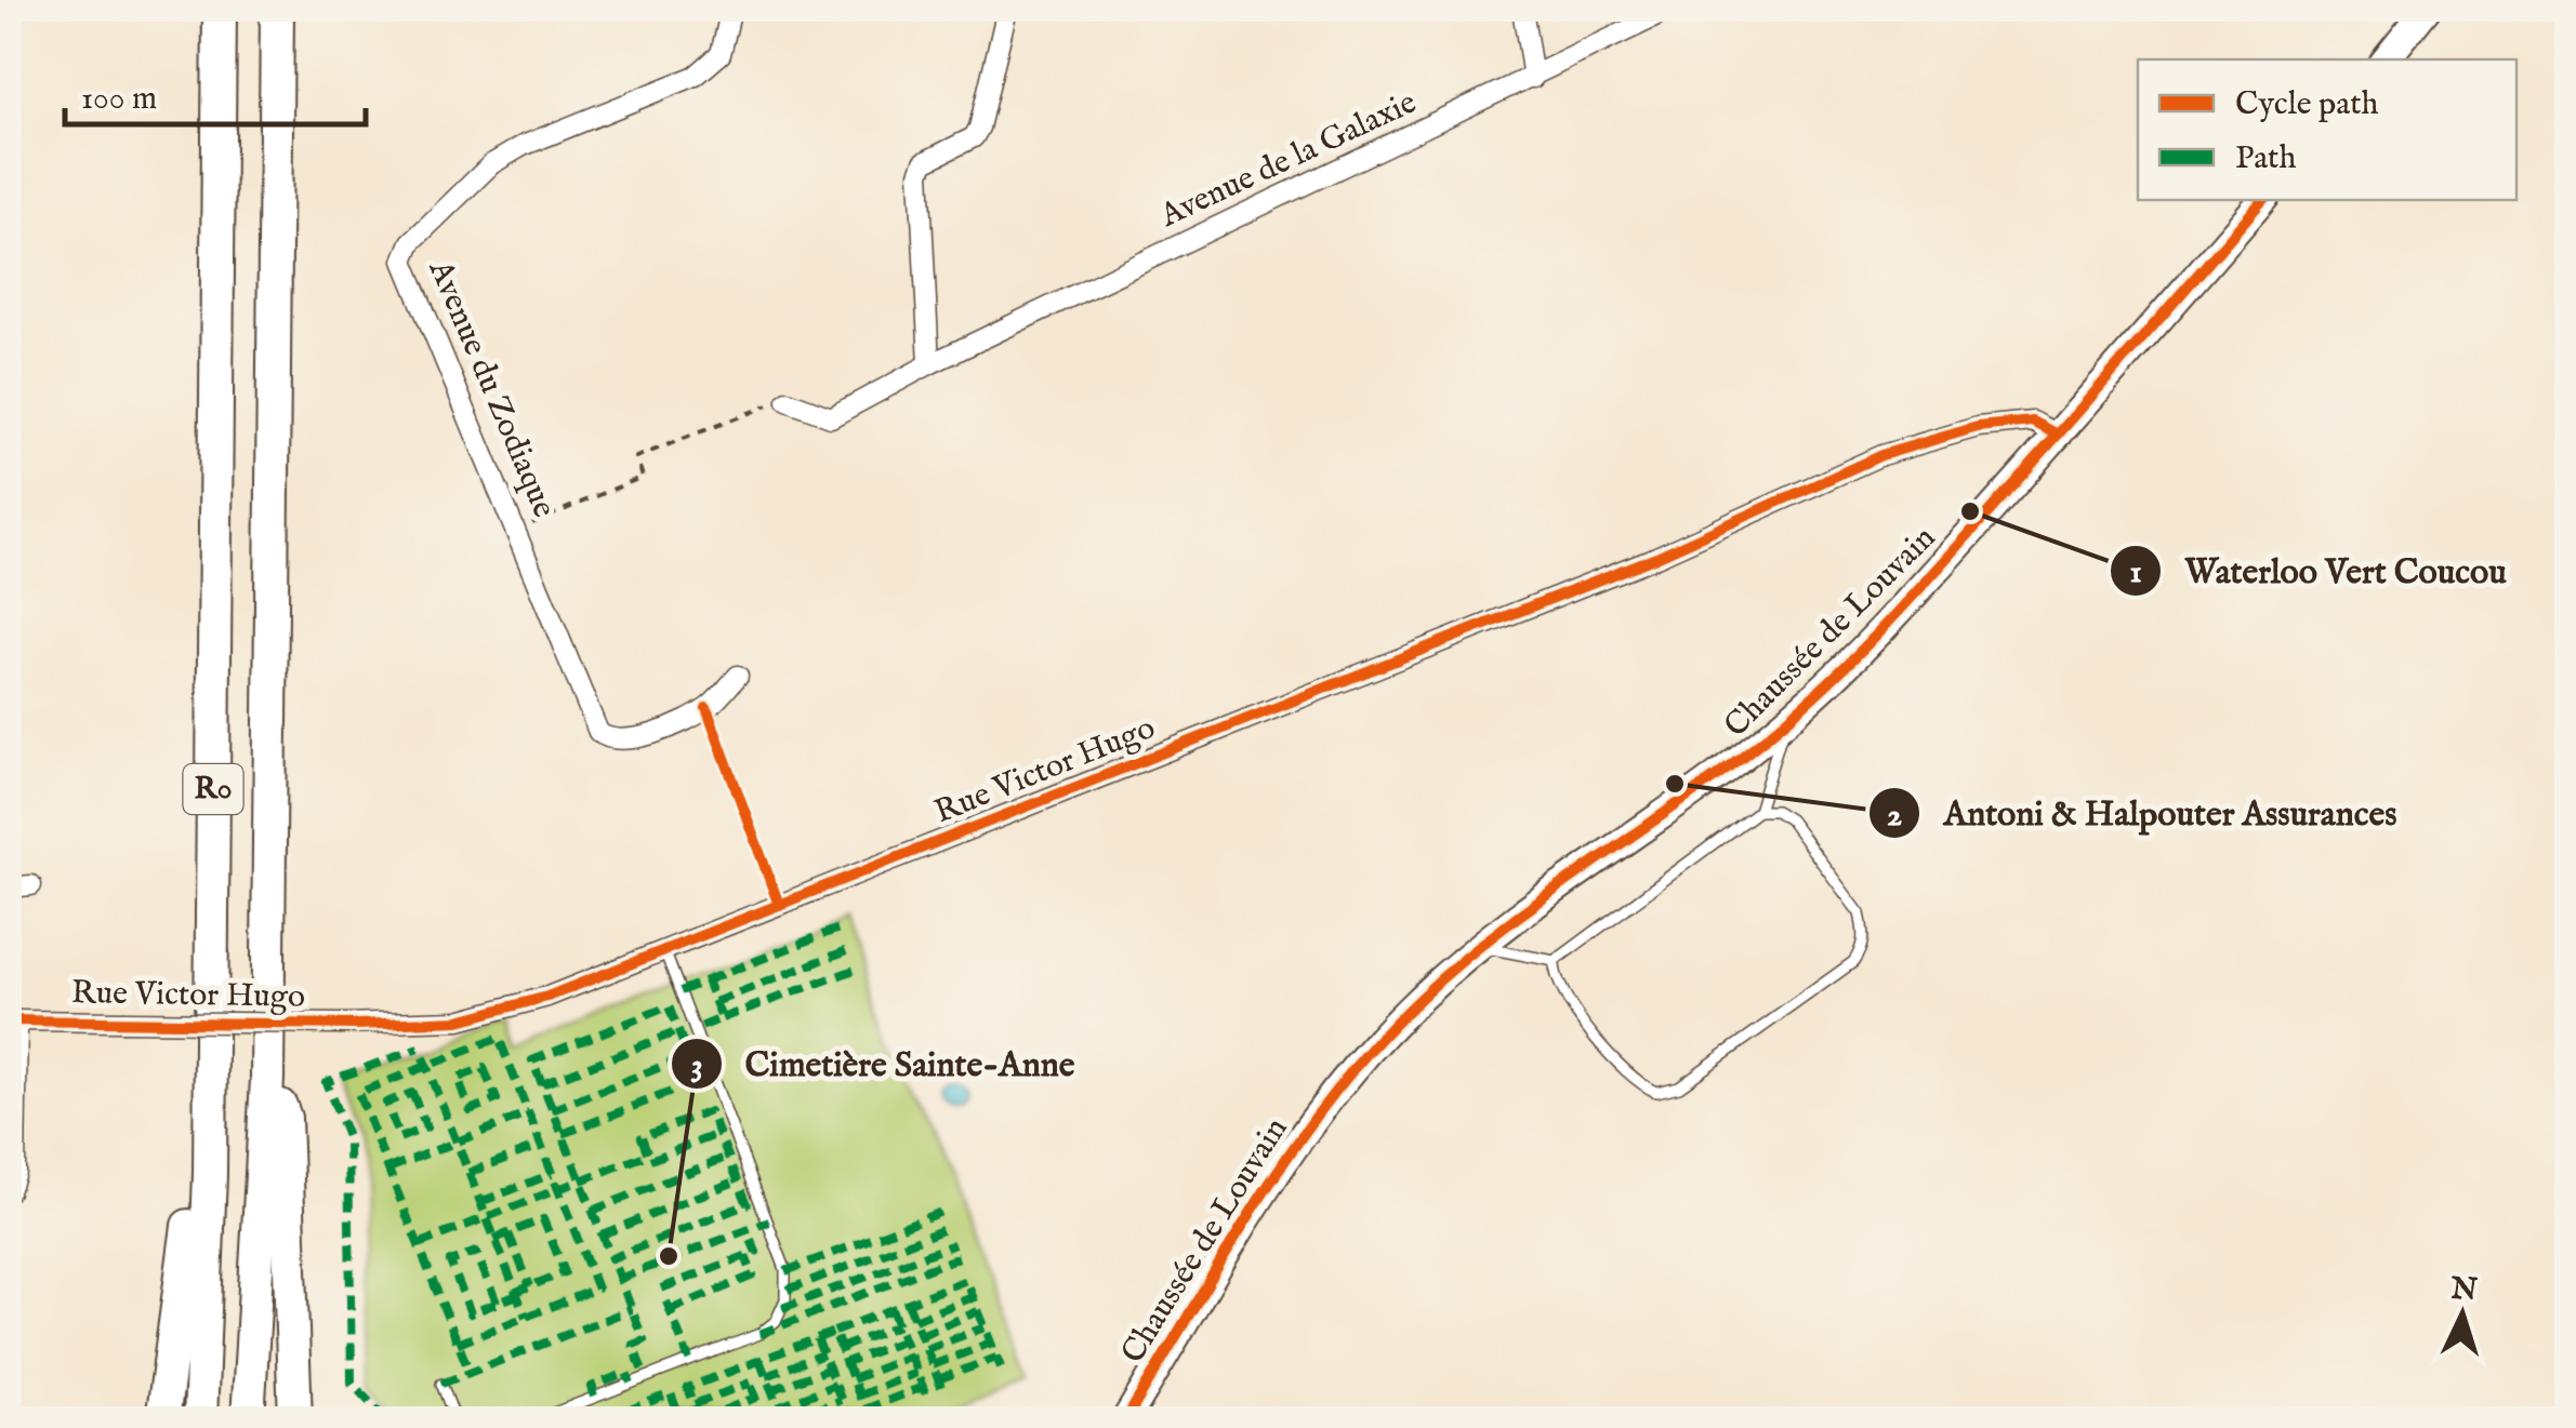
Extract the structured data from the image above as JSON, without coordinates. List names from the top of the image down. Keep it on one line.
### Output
{"streets":{"highway":["R0"],"main road":["Chaussée de Louvain"],"street":["Avenue de la Galaxie","Avenue du Zodiaque","Rue Victor Hugo"]},"crossings":[["Chaussée de Louvain","Rue Victor Hugo"]],"places":["Waterloo Vert Coucou","Antoni & Halpouter Assurances","Cimetière Sainte-Anne"],"legend":["Cycle path","Path"],"scale_bar":"100 m","north":"top"}
